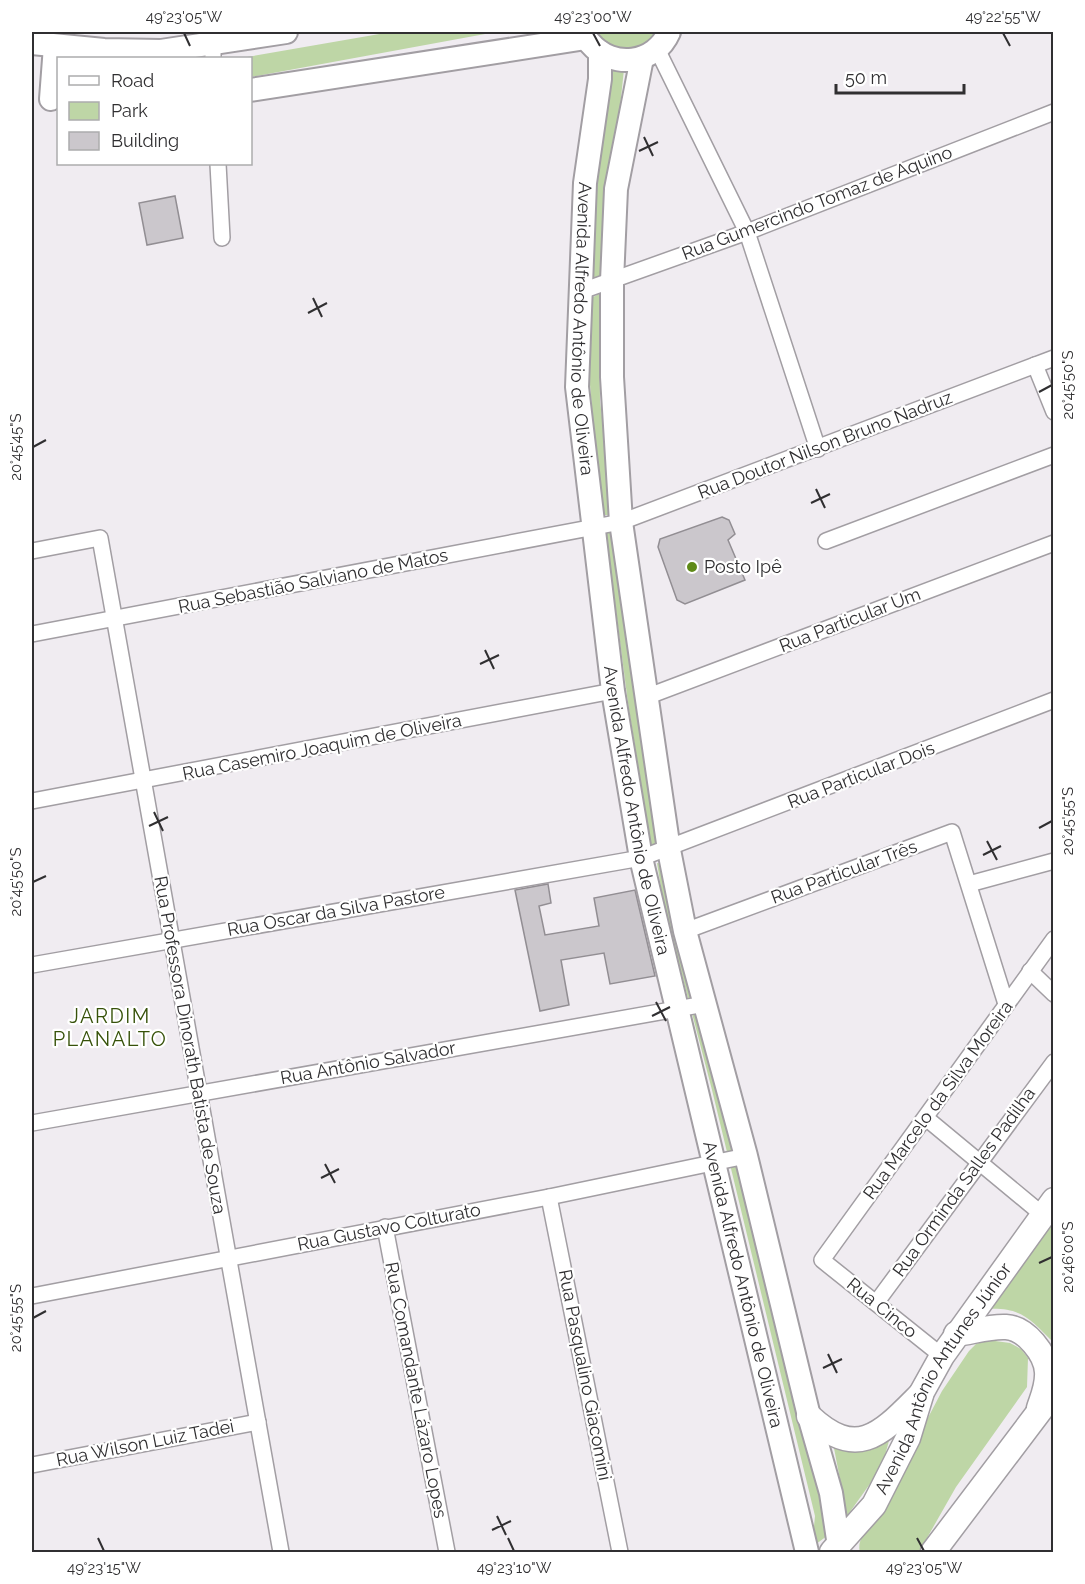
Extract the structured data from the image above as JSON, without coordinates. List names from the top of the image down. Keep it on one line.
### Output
{"streets":{"main road":["Avenida Alfredo Antônio de Oliveira","Avenida Antônio Antunes Júnior"],"street":["Rua Gumercindo Tomaz de Aquino","Rua Doutor Nilson Bruno Nadruz","Rua Sebastião Salviano de Matos","Rua Particular Um","Rua Casemiro Joaquim de Oliveira","Rua Particular Dois","Rua Particular Três","Rua Oscar da Silva Pastore","Rua Professora Dinorath Batista de Souza","Rua Antônio Salvador","Rua Marcelo da Silva Moreira","Rua Orminda Salles Padilha","Rua Gustavo Colturato","Rua Cinco","Rua Pasqualino Giacomini","Rua Comandante Lázaro Lopes","Rua Wilson Luiz Tadei"]},"crossings":[["Rua Gumercindo Tomaz de Aquino","Avenida Alfredo Antônio de Oliveira"],["Avenida Alfredo Antônio de Oliveira","Rua Doutor Nilson Bruno Nadruz"],["Avenida Alfredo Antônio de Oliveira","Rua Sebastião Salviano de Matos"],["Avenida Alfredo Antônio de Oliveira","Rua Particular Um"],["Avenida Alfredo Antônio de Oliveira","Rua Casemiro Joaquim de Oliveira"],["Avenida Alfredo Antônio de Oliveira","Rua Particular Dois"],["Avenida Alfredo Antônio de Oliveira","Rua Particular Três"],["Avenida Alfredo Antônio de Oliveira","Rua Oscar da Silva Pastore"],["Avenida Alfredo Antônio de Oliveira","Rua Antônio Salvador"],["Avenida Alfredo Antônio de Oliveira","Rua Gustavo Colturato"],["Avenida Alfredo Antônio de Oliveira","Avenida Antônio Antunes Júnior"],["Rua Doutor Nilson Bruno Nadruz","Rua Sebastião Salviano de Matos"],["Rua Sebastião Salviano de Matos","Rua Professora Dinorath Batista de Souza"],["Rua Casemiro Joaquim de Oliveira","Rua Professora Dinorath Batista de Souza"],["Rua Particular Dois","Rua Oscar da Silva Pastore"],["Rua Particular Três","Rua Marcelo da Silva Moreira"],["Rua Oscar da Silva Pastore","Rua Professora Dinorath Batista de Souza"],["Rua Professora Dinorath Batista de Souza","Rua Antônio Salvador"],["Rua Professora Dinorath Batista de Souza","Rua Gustavo Colturato"],["Rua Professora Dinorath Batista de Souza","Rua Wilson Luiz Tadei"],["Rua Marcelo da Silva Moreira","Rua Cinco"],["Rua Orminda Salles Padilha","Rua Cinco"],["Rua Gustavo Colturato","Rua Pasqualino Giacomini"],["Rua Gustavo Colturato","Rua Comandante Lázaro Lopes"],["Rua Cinco","Avenida Antônio Antunes Júnior"]],"districts":["JARDIM PLANALTO"],"places":["Posto Ipê"],"legend":["Road","Park","Building"],"scale_bar":"50 m","coordinates":["49°23'05\"W","49°23'00\"W","49°22'55\"W","20°45'50\"S","20°45'45\"S","20°45'55\"S","20°46'00\"S","49°23'15\"W","49°23'10\"W"]}
